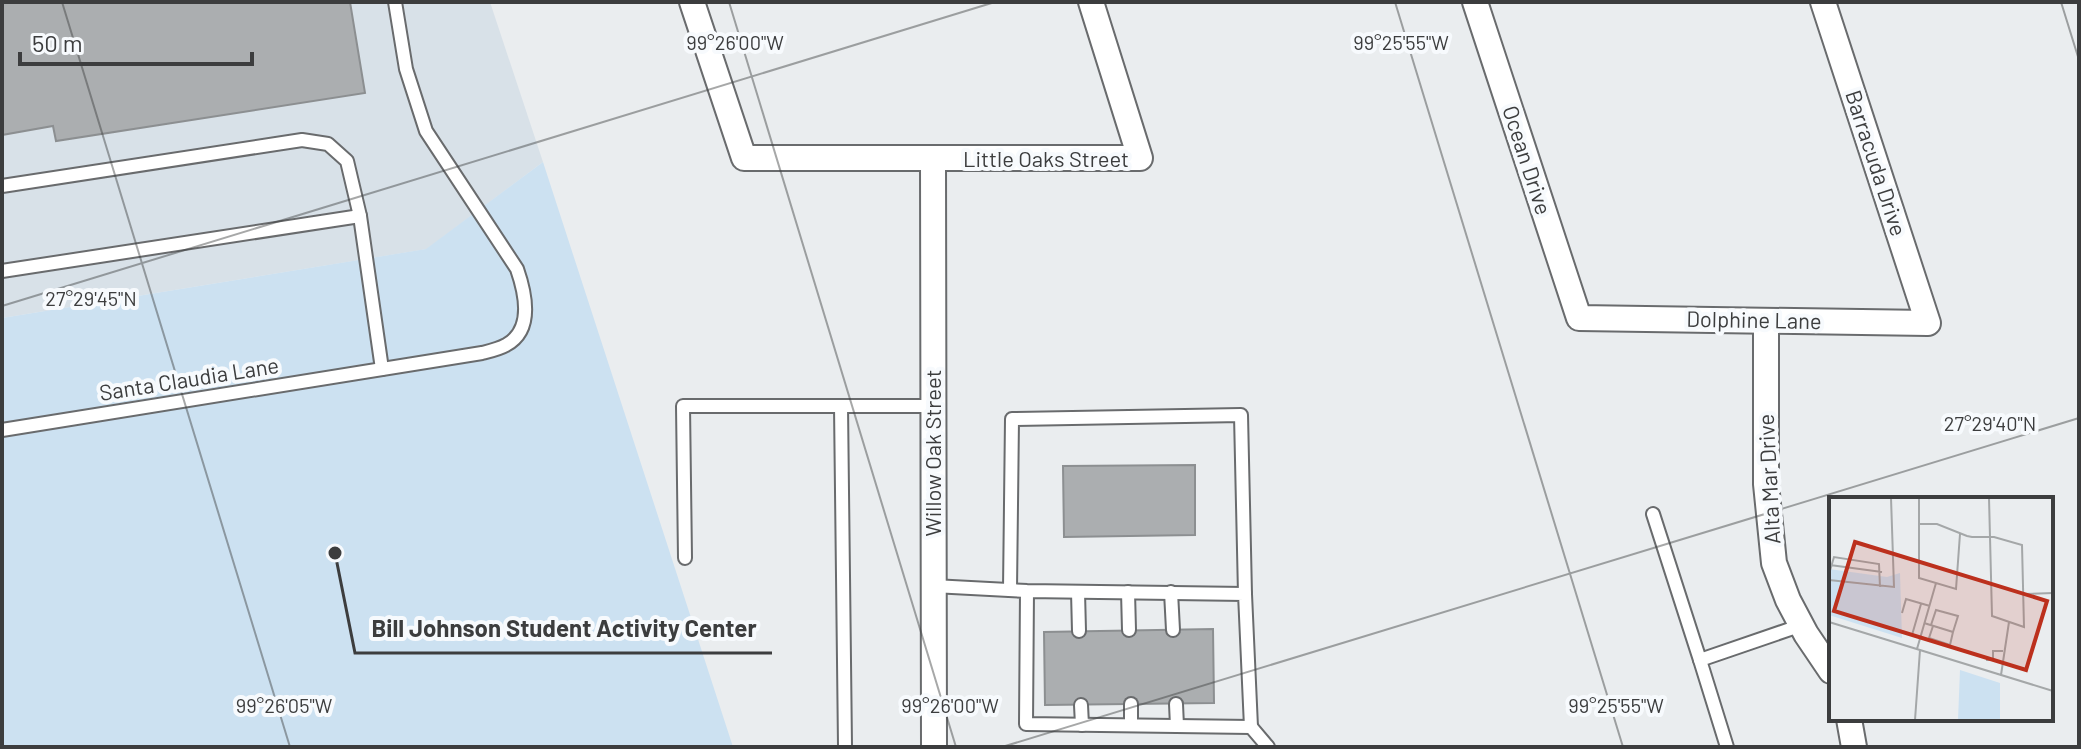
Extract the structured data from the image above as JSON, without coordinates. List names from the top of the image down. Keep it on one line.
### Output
{"streets":{"street":["Little Oaks Street","Ocean Drive","Barracuda Drive","Dolphine Lane","Willow Oak Street","Alta Mar Drive"],"lane":["Santa Claudia Lane"]},"crossings":[["Little Oaks Street","Willow Oak Street"],["Ocean Drive","Dolphine Lane"],["Barracuda Drive","Dolphine Lane"],["Dolphine Lane","Alta Mar Drive"]],"places":["Bill Johnson Student Activity Center"],"scale_bar":"50 m","coordinates":["99°26'00\"W","99°25'55\"W","27°29'45\"N","27°29'40\"N","99°26'05\"W"]}
